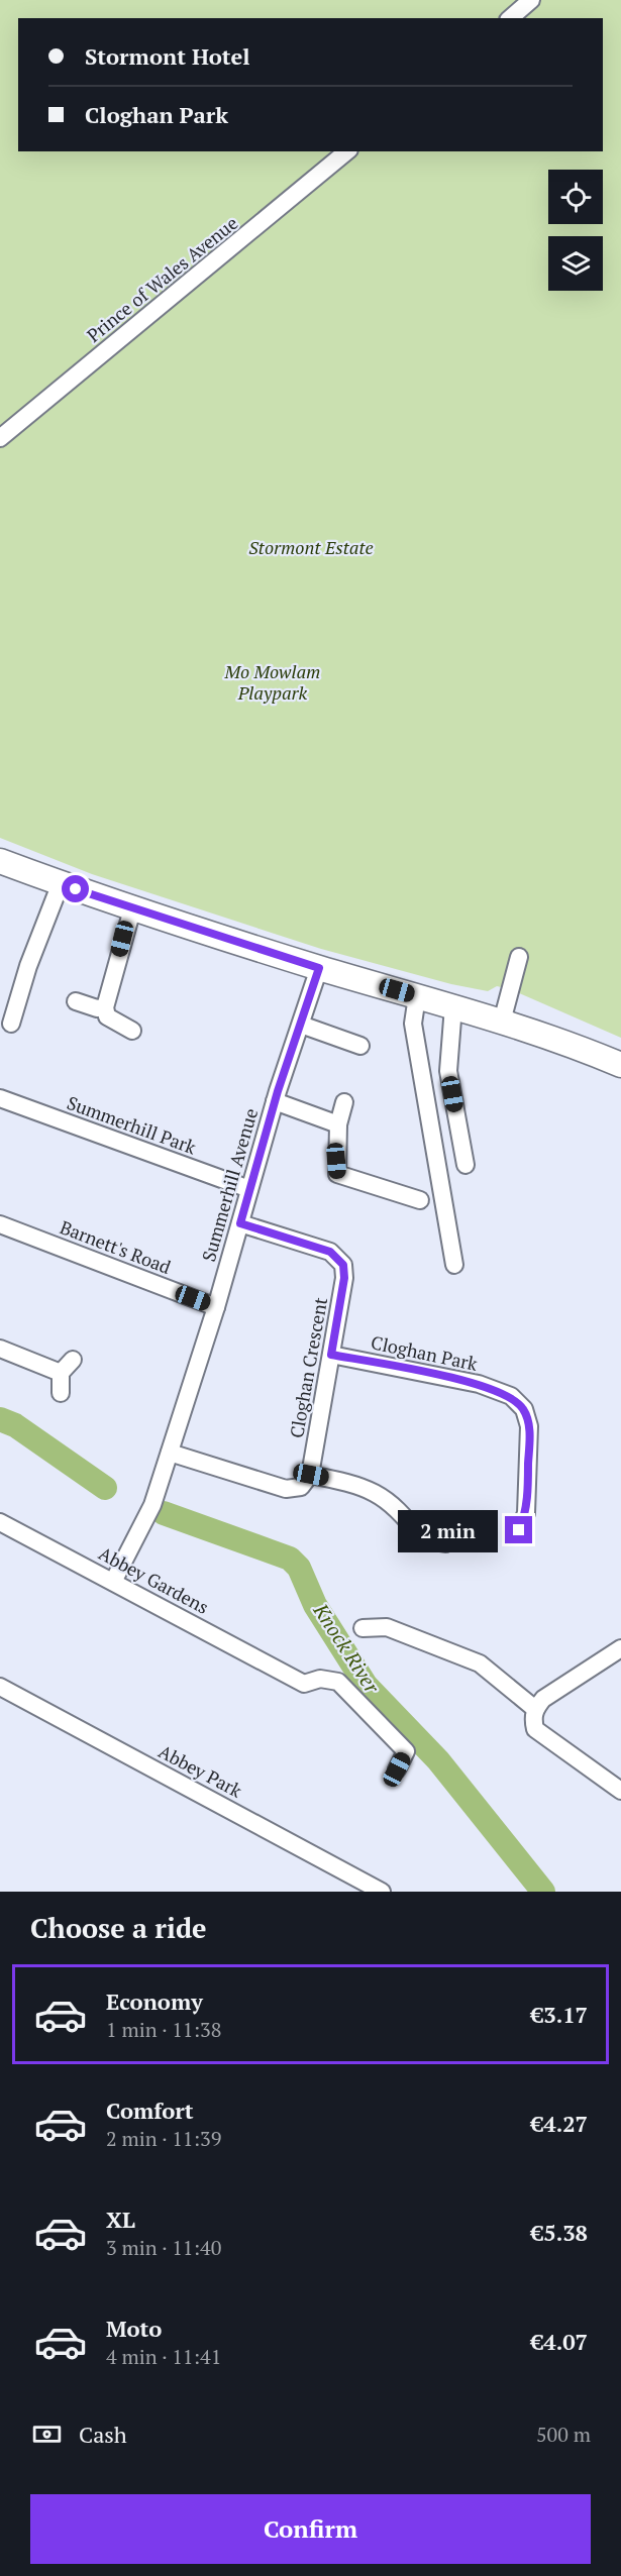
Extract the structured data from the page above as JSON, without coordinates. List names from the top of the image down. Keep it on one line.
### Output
{"streets":{"street":["Prince of Wales Avenue","Summerhill Park","Summerhill Avenue","Barnett's Road","Cloghan Park","Cloghan Crescent","Abbey Gardens","Abbey Park"]},"crossings":[["Summerhill Park","Summerhill Avenue"],["Summerhill Avenue","Barnett's Road"],["Summerhill Avenue","Cloghan Crescent"],["Summerhill Avenue","Abbey Gardens"],["Cloghan Park","Cloghan Crescent"]],"water":["Knock River"],"parks":["Stormont Estate","Mo Mowlam Playpark"],"page":{"banner":["Stormont Hotel","Cloghan Park"],"bubble":"2 min","heading":"Choose a ride","list":[{"name":"Economy","note":"1 min · 11:38","value":"€3.17"},{"name":"Comfort","note":"2 min · 11:39","value":"€4.27"},{"name":"XL","note":"3 min · 11:40","value":"€5.38"},{"name":"Moto","note":"4 min · 11:41","value":"€4.07"}],"pay":["Cash","500 m"],"buttons":"Confirm"}}
